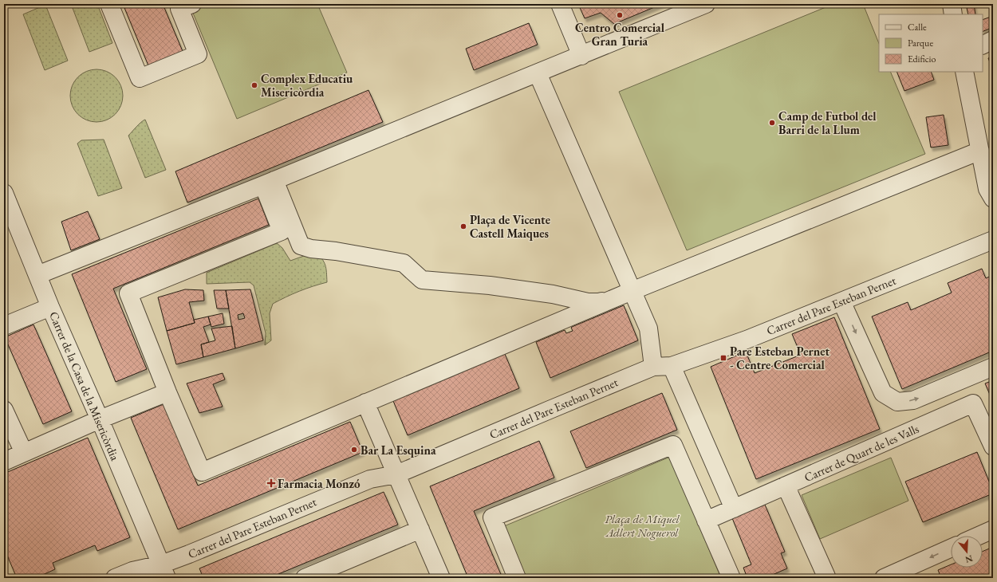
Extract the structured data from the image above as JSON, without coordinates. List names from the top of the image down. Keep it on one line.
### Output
{"streets":{"street":["Carrer del Pare Esteban Pernet","Carrer de la Casa de la Misericòrdia","Carrer de Quart de les Valls"]},"crossings":[["Carrer del Pare Esteban Pernet","Carrer de la Casa de la Misericòrdia"]],"parks":["Plaça de Miquel Adlert Noguerol"],"places":{"other":["Centro Comercial Gran Turia","Complex Educatiu Misericòrdia","Camp de Futbol del Barri de la Llum","Plaça de Vicente Castell Maiques","Bar La Esquina"],"transit":["Pare Esteban Pernet - Centre Comercial"],"health":["Farmacia Monzó"]},"legend":["Calle","Parque","Edificio"],"north":"bottom"}
